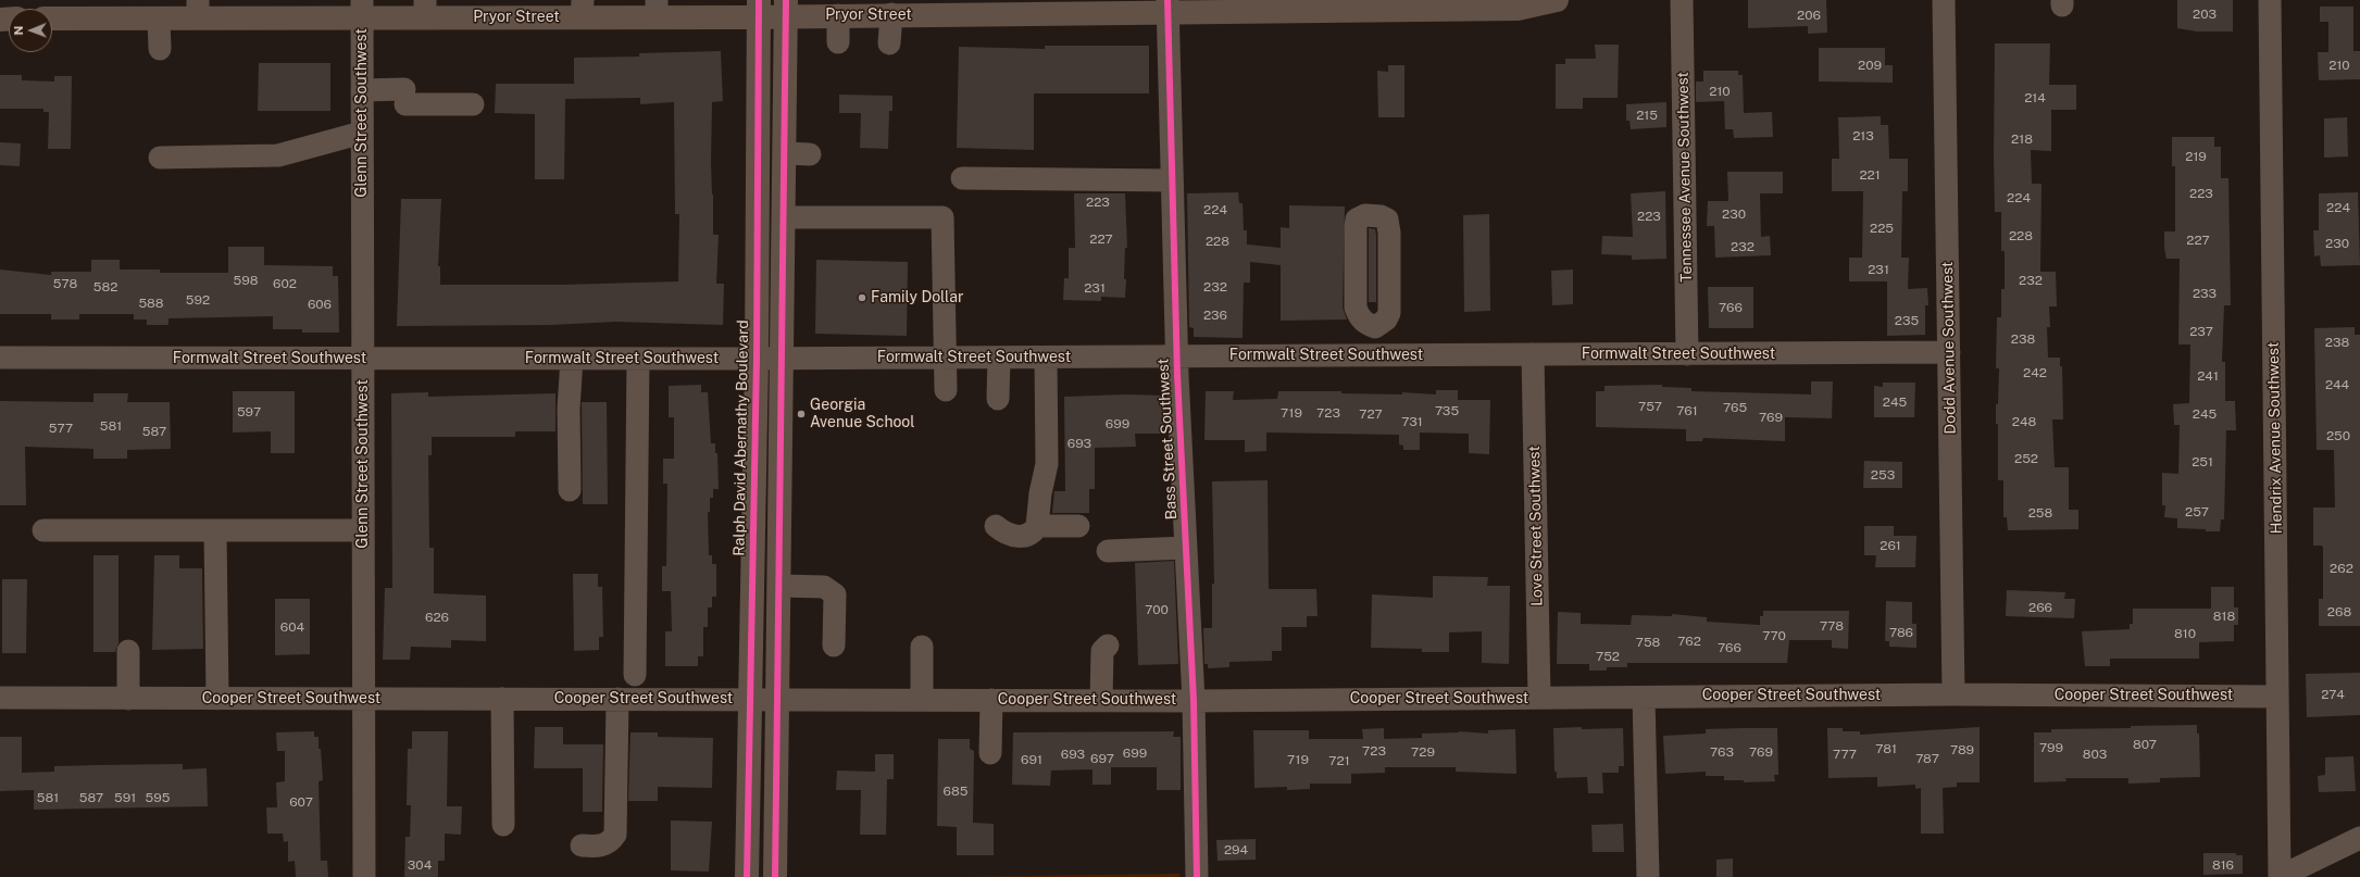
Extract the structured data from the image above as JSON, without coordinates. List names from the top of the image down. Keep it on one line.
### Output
{"streets":{"main road":["Pryor Street","Ralph David Abernathy Boulevard"],"street":["Glenn Street Southwest","Tennessee Avenue Southwest","Dodd Avenue Southwest","Formwalt Street Southwest","Hendrix Avenue Southwest","Bass Street Southwest","Love Street Southwest","Cooper Street Southwest"]},"crossings":[["Pryor Street","Glenn Street Southwest"],["Pryor Street","Ralph David Abernathy Boulevard"],["Pryor Street","Bass Street Southwest"],["Glenn Street Southwest","Formwalt Street Southwest"],["Glenn Street Southwest","Cooper Street Southwest"],["Tennessee Avenue Southwest","Formwalt Street Southwest"],["Dodd Avenue Southwest","Formwalt Street Southwest"],["Dodd Avenue Southwest","Cooper Street Southwest"],["Formwalt Street Southwest","Ralph David Abernathy Boulevard"],["Formwalt Street Southwest","Bass Street Southwest"],["Formwalt Street Southwest","Love Street Southwest"],["Ralph David Abernathy Boulevard","Cooper Street Southwest"],["Hendrix Avenue Southwest","Cooper Street Southwest"],["Bass Street Southwest","Cooper Street Southwest"],["Love Street Southwest","Cooper Street Southwest"]],"places":["Family Dollar","Georgia Avenue School"],"house_numbers":["203","206","209","210","210","214","215","213","218","219","221","223","224","223","224","224","230","223","225","228","227","227","228","230","232","231","598","232","578","602","582","232","231","233","592","588","606","766","236","235","237","238","238","242","241","244","245","757","765","735","761","597","719","723","727","245","769","731","248","699","581","577","587","250","693","252","251","253","257","258","261","262","266","700","268","818","626","778","604","786","810","770","762","758","766","752","274","807","799","781","789","723","729","763","769","699","693","777","803","697","787","691","719","721","685","581","587","591","595","607","294","304","816"],"north":"left"}
